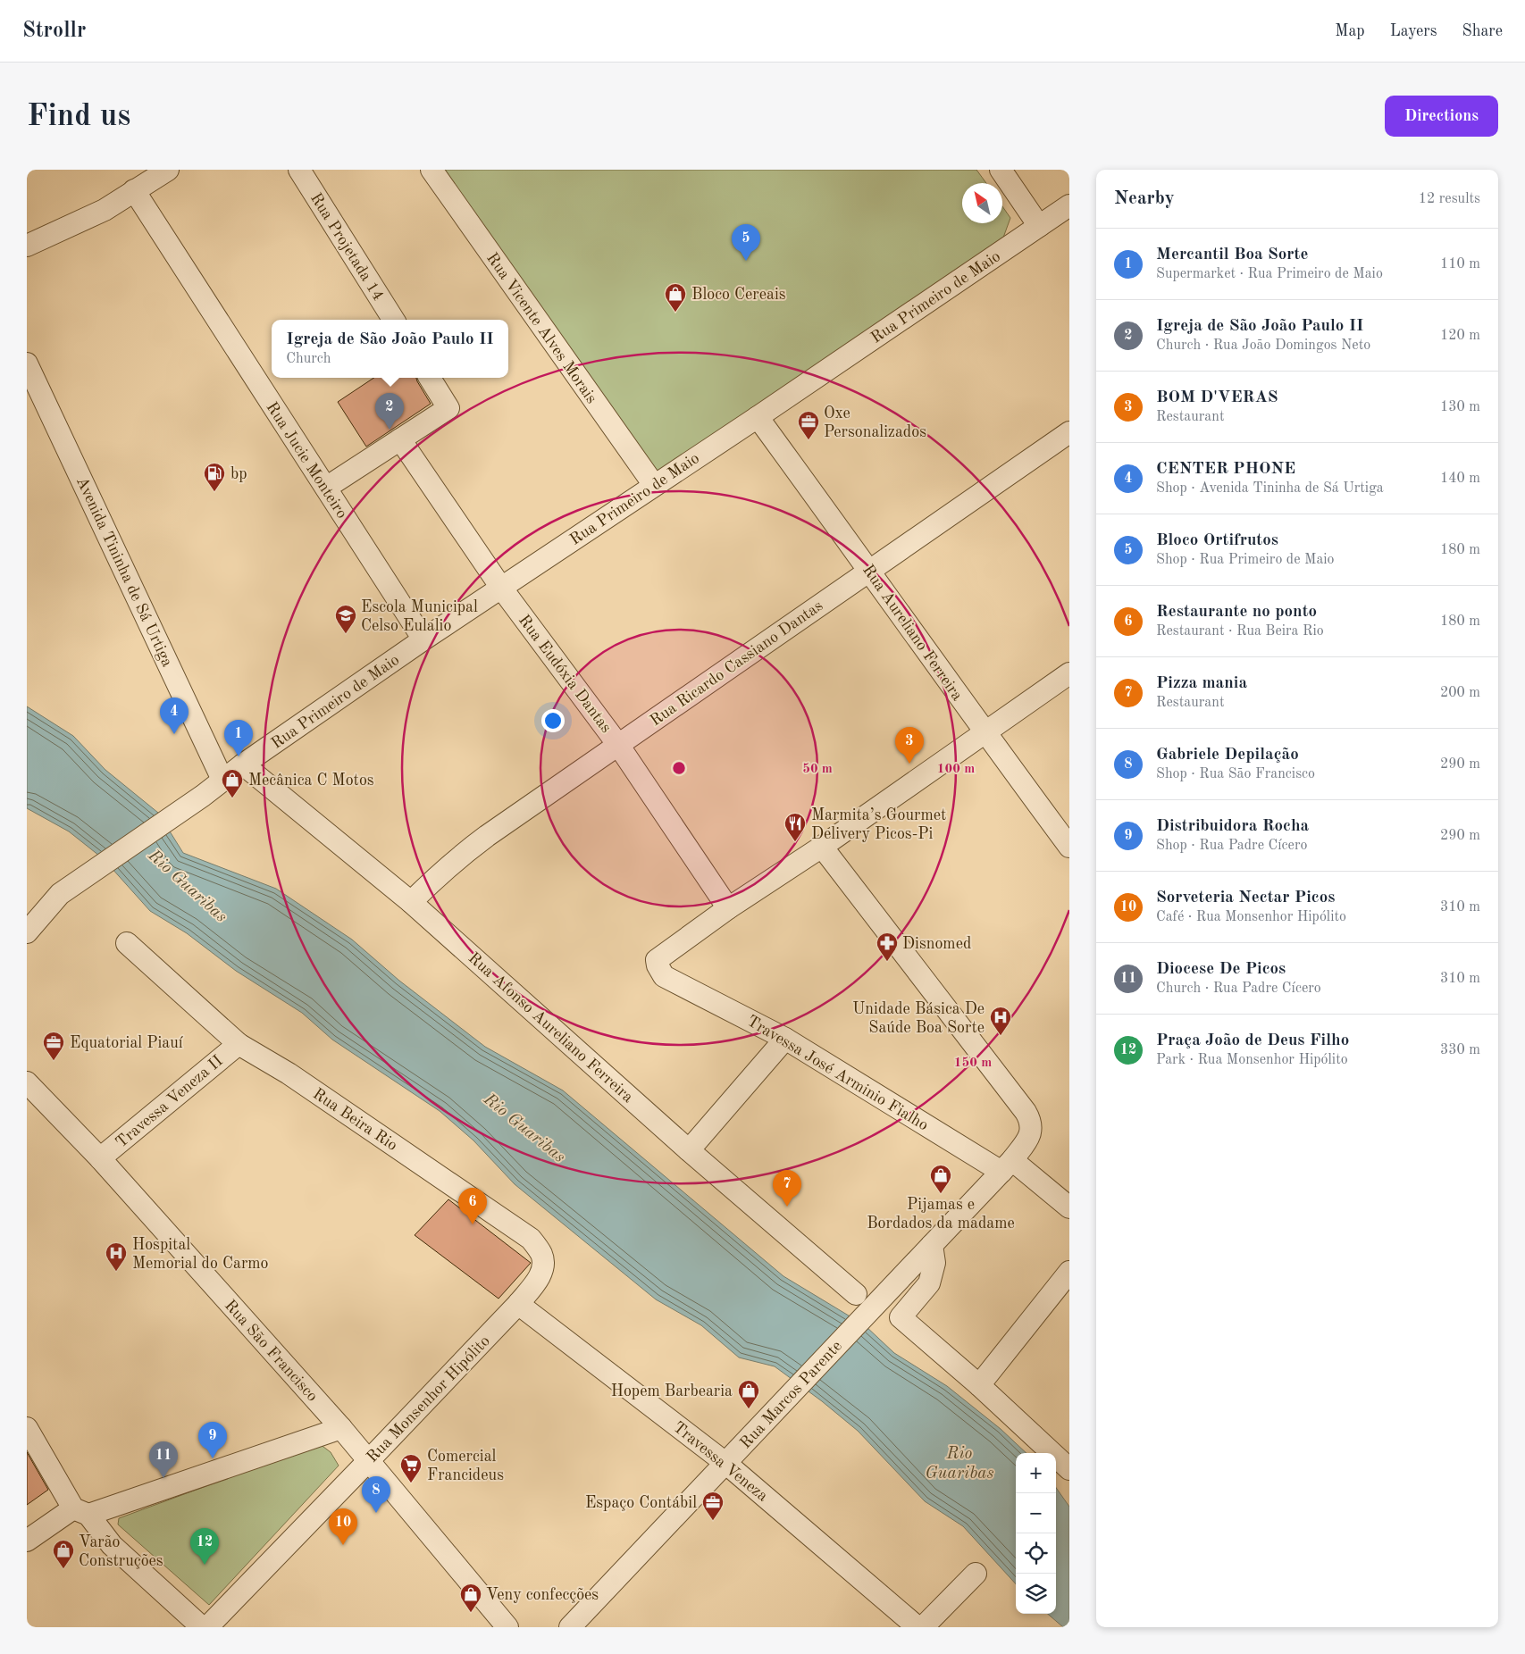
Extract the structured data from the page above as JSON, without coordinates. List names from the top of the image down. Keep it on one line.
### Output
{"streets":{"street":["Rua Projetada 14","Rua Primeiro de Maio","Rua Vicente Alves Morais","Rua Jucie Monteiro","Avenida Tininha de Sá Urtiga","Rua Aureliano Ferreira","Rua Ricardo Cassiano Dantas","Rua Eudóxia Dantas","Rua Afonso Aureliano Ferreira","Travessa José Arminio Fialho","Travessa Veneza II","Rua Beira Rio","Rua São Francisco","Rua Marcos Parente","Rua Monsenhor Hipólito","Travessa Veneza"]},"crossings":[["Rua Primeiro de Maio","Rua Vicente Alves Morais"],["Rua Primeiro de Maio","Rua Jucie Monteiro"],["Rua Primeiro de Maio","Avenida Tininha de Sá Urtiga"],["Rua Primeiro de Maio","Rua Aureliano Ferreira"],["Rua Primeiro de Maio","Rua Eudóxia Dantas"],["Rua Primeiro de Maio","Rua Afonso Aureliano Ferreira"],["Rua Aureliano Ferreira","Rua Ricardo Cassiano Dantas"],["Rua Ricardo Cassiano Dantas","Rua Eudóxia Dantas"],["Rua Ricardo Cassiano Dantas","Rua Afonso Aureliano Ferreira"],["Rua Eudóxia Dantas","Travessa José Arminio Fialho"],["Travessa José Arminio Fialho","Rua Marcos Parente"],["Travessa Veneza II","Rua Beira Rio"],["Travessa Veneza II","Rua São Francisco"],["Rua Beira Rio","Rua Monsenhor Hipólito"],["Rua Beira Rio","Travessa Veneza"],["Rua São Francisco","Rua Monsenhor Hipólito"],["Rua Marcos Parente","Travessa Veneza"],["Rua Monsenhor Hipólito","Travessa Veneza"]],"water":["Rio Guaribas"],"places":{"shop":["Bloco Cereais","Mecânica C Motos","Pijamas e Bordados da madame","Hopem Barbearia","Varão Construções","Veny confecções"],"office":["Oxe Personalizados","Equatorial Piauí","Espaço Contábil"],"fuel station":["bp"],"school or university":["Escola Municipal Celso Eulalio"],"restaurant":["Marmita’s Gourmet Delivery Picos-Pi"],"pharmacy":["Disnomed"],"hospital":["Unidade Básica De Saúde Boa Sorte","Hospital Memorial do Carmo"],"supermarket":["Comercial Francideus"]},"north":"top left","page":{"header":"Strollr","nav":["Map","Layers","Share"],"buttons":"Directions","title":"Find us","heading":["Nearby","12 results"],"pins":["5","2","4","1","3","7","6","9","11","8","10","12"],"list":[{"mark":"1","name":"Mercantil Boa Sorte","note":"Supermarket · Rua Primeiro de Maio","value":"110 m"},{"mark":"2","name":"Igreja de São João Paulo II","note":"Church · Rua João Domingos Neto","value":"120 m"},{"mark":"3","name":"BOM D'VERAS","note":"Restaurant","value":"130 m"},{"mark":"4","name":"CENTER PHONE","note":"Shop · Avenida Tininha de Sá Urtiga","value":"140 m"},{"mark":"5","name":"Bloco Ortifrutos","note":"Shop · Rua Primeiro de Maio","value":"180 m"},{"mark":"6","name":"Restaurante no ponto","note":"Restaurant · Rua Beira Rio","value":"180 m"},{"mark":"7","name":"Pizza mania","note":"Restaurant","value":"200 m"},{"mark":"8","name":"Gabriele Depilação","note":"Shop · Rua São Francisco","value":"290 m"},{"mark":"9","name":"Distribuidora Rocha","note":"Shop · Rua Padre Cícero","value":"290 m"},{"mark":"10","name":"Sorveteria Nectar Picos","note":"Café · Rua Monsenhor Hipólito","value":"310 m"},{"mark":"11","name":"Diocese De Picos","note":"Church · Rua Padre Cícero","value":"310 m"},{"mark":"12","name":"Praça João de Deus Filho","note":"Park · Rua Monsenhor Hipólito","value":"330 m"}],"popup":["Igreja de São João Paulo II","Church"],"map_buttons":["+","−"]},"rings":["50 m","100 m","150 m"]}
